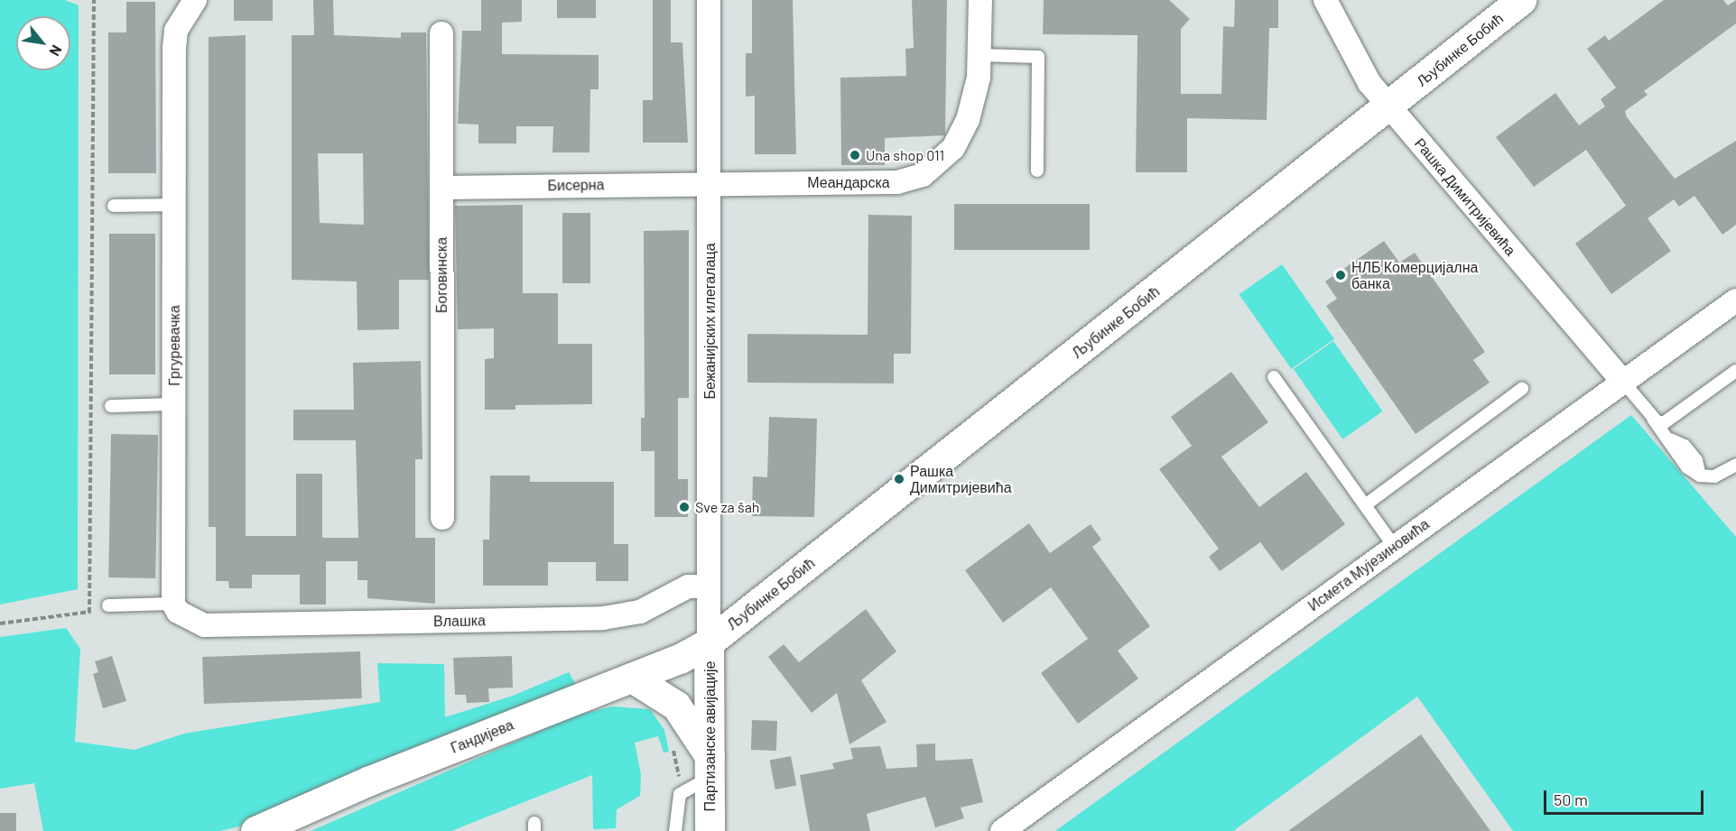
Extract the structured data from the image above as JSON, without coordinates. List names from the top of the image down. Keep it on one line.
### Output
{"streets":{"main road":["Љубинке Бобић","Гандијева","Партизанске авијације"],"street":["Меандарска","Бисерна","Рашка Димитријевића","Боговинска","Бежанијских илегалаца","Гргуревачка","Исмета Мујезиновића","Влашка"]},"crossings":[["Љубинке Бобић","Рашка Димитријевића"],["Љубинке Бобић","Бежанијских илегалаца"],["Љубинке Бобић","Гандијева"],["Љубинке Бобић","Партизанске авијације"],["Меандарска","Бисерна"],["Меандарска","Бежанијских илегалаца"],["Бисерна","Боговинска"],["Бисерна","Бежанијских илегалаца"],["Рашка Димитријевића","Исмета Мујезиновића"],["Бежанијских илегалаца","Влашка"],["Бежанијских илегалаца","Гандијева"],["Бежанијских илегалаца","Партизанске авијације"],["Гргуревачка","Влашка"],["Гандијева","Партизанске авијације"]],"places":["Una shop 011","НЛБ Комерцијална банка","Рашка Димитријевића","Sve za šah"],"scale_bar":"50 m","north":"bottom right"}
